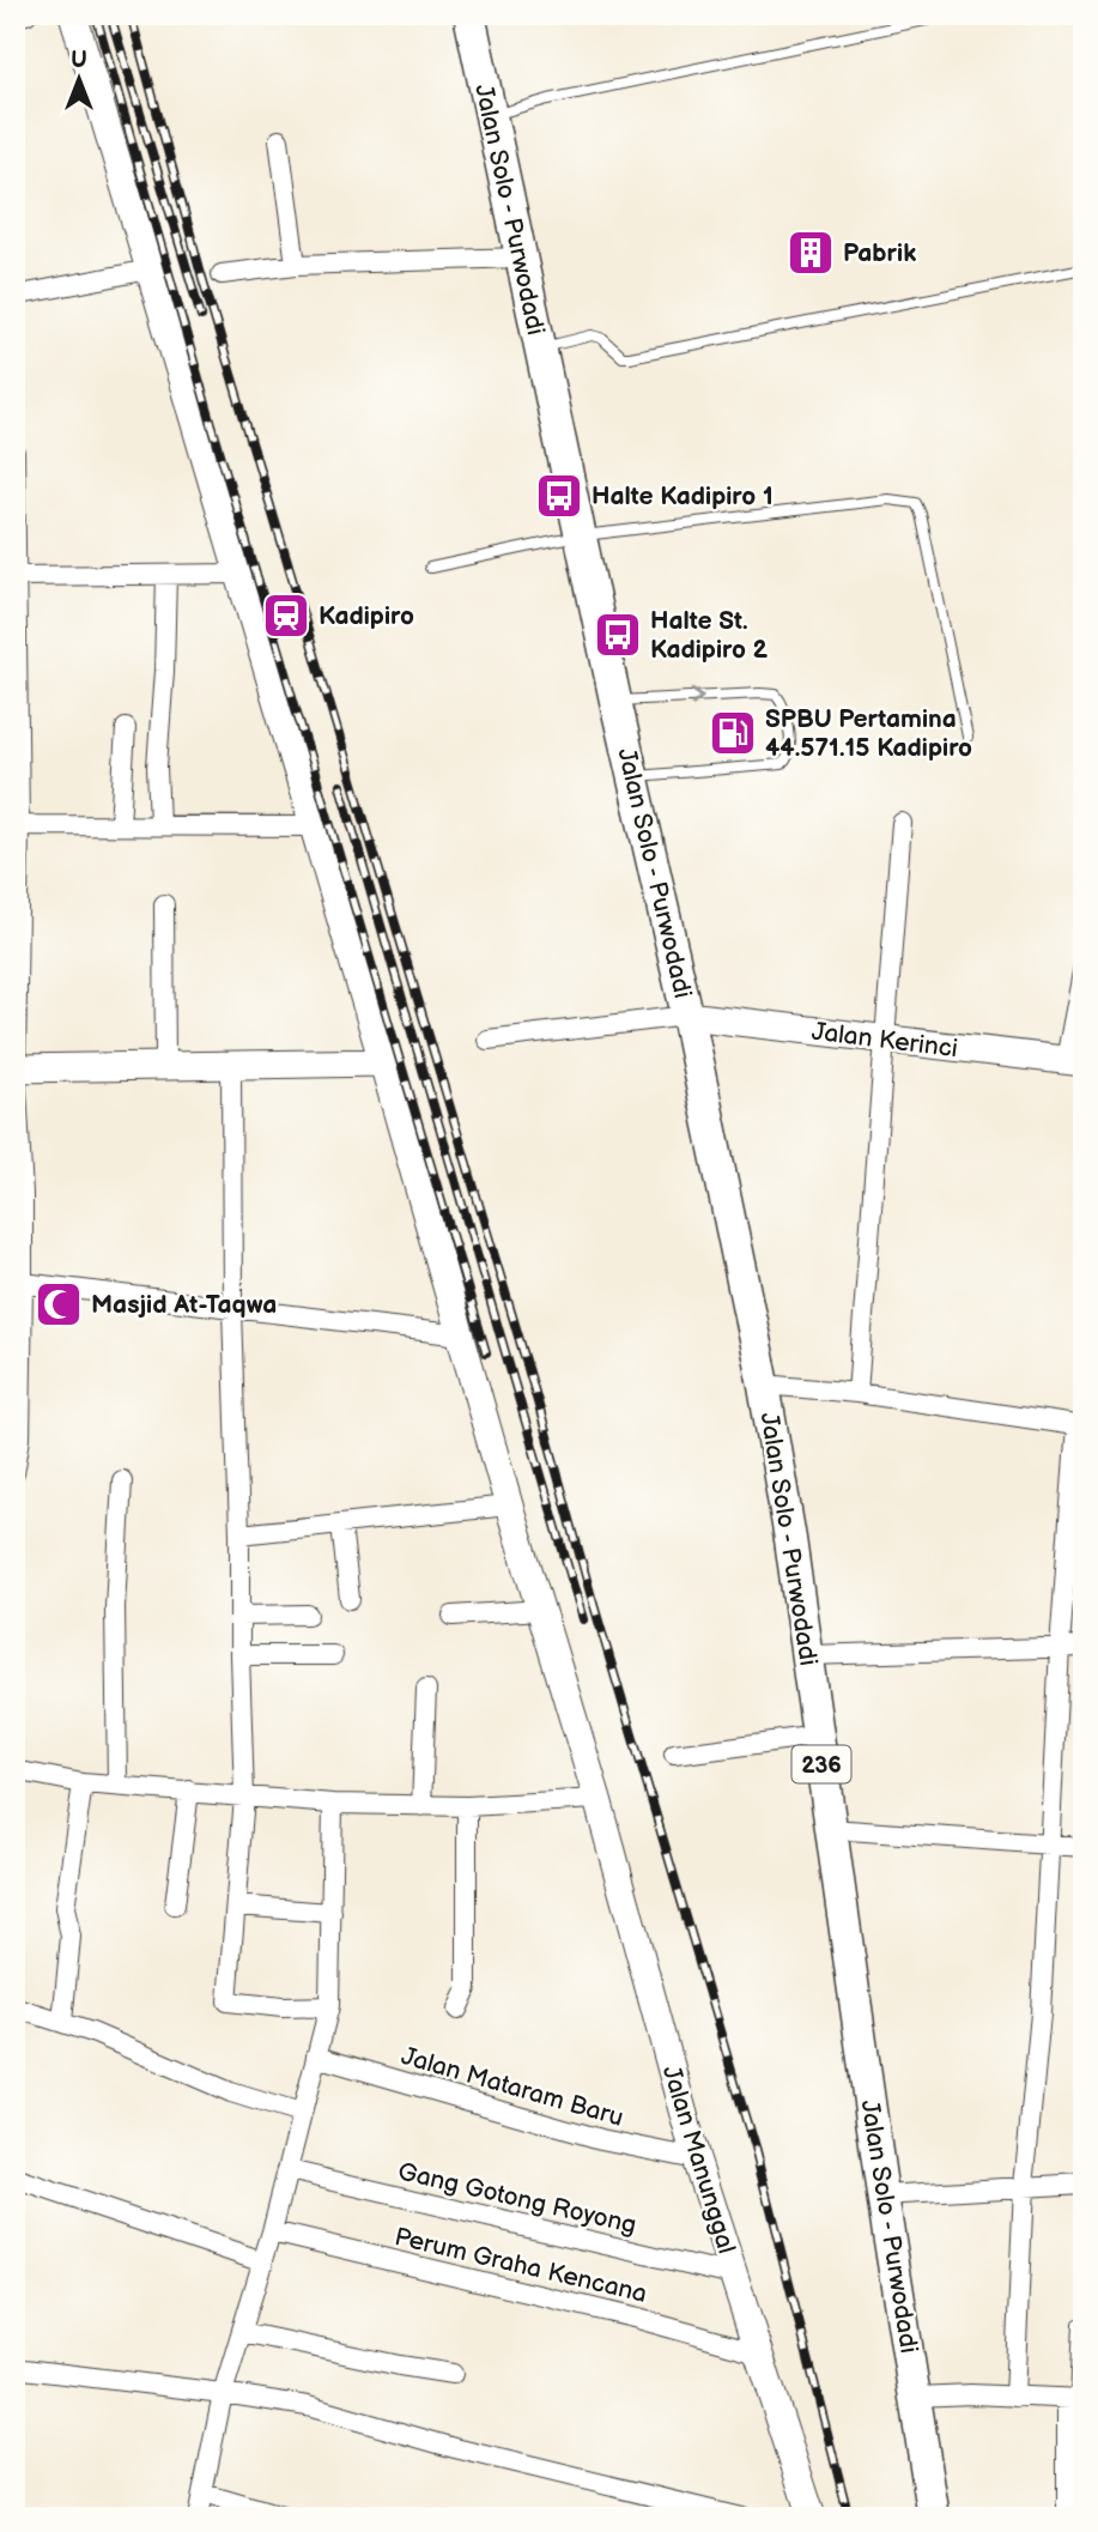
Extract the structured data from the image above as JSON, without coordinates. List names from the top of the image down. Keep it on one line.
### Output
{"streets":{"main road":["Jalan Solo - Purwodadi","236"],"street":["Jalan Kerinci","Jalan Mataram Baru","Jalan Manunggal","Gang Gotong Royong","Perum Graha Kencana"]},"crossings":[["Jalan Solo - Purwodadi","Jalan Kerinci"],["Jalan Mataram Baru","Jalan Manunggal"],["Jalan Manunggal","Gang Gotong Royong"],["Jalan Manunggal","Perum Graha Kencana"]],"places":{"building":["Pabrik"],"bus stop":["Halte Kadipiro 1","Halte St. Kadipiro 2"],"station":["Kadipiro"],"fuel station":["SPBU Pertamina 44.571.15 Kadipiro"],"mosque":["Masjid At-Taqwa"]},"north":"top"}
